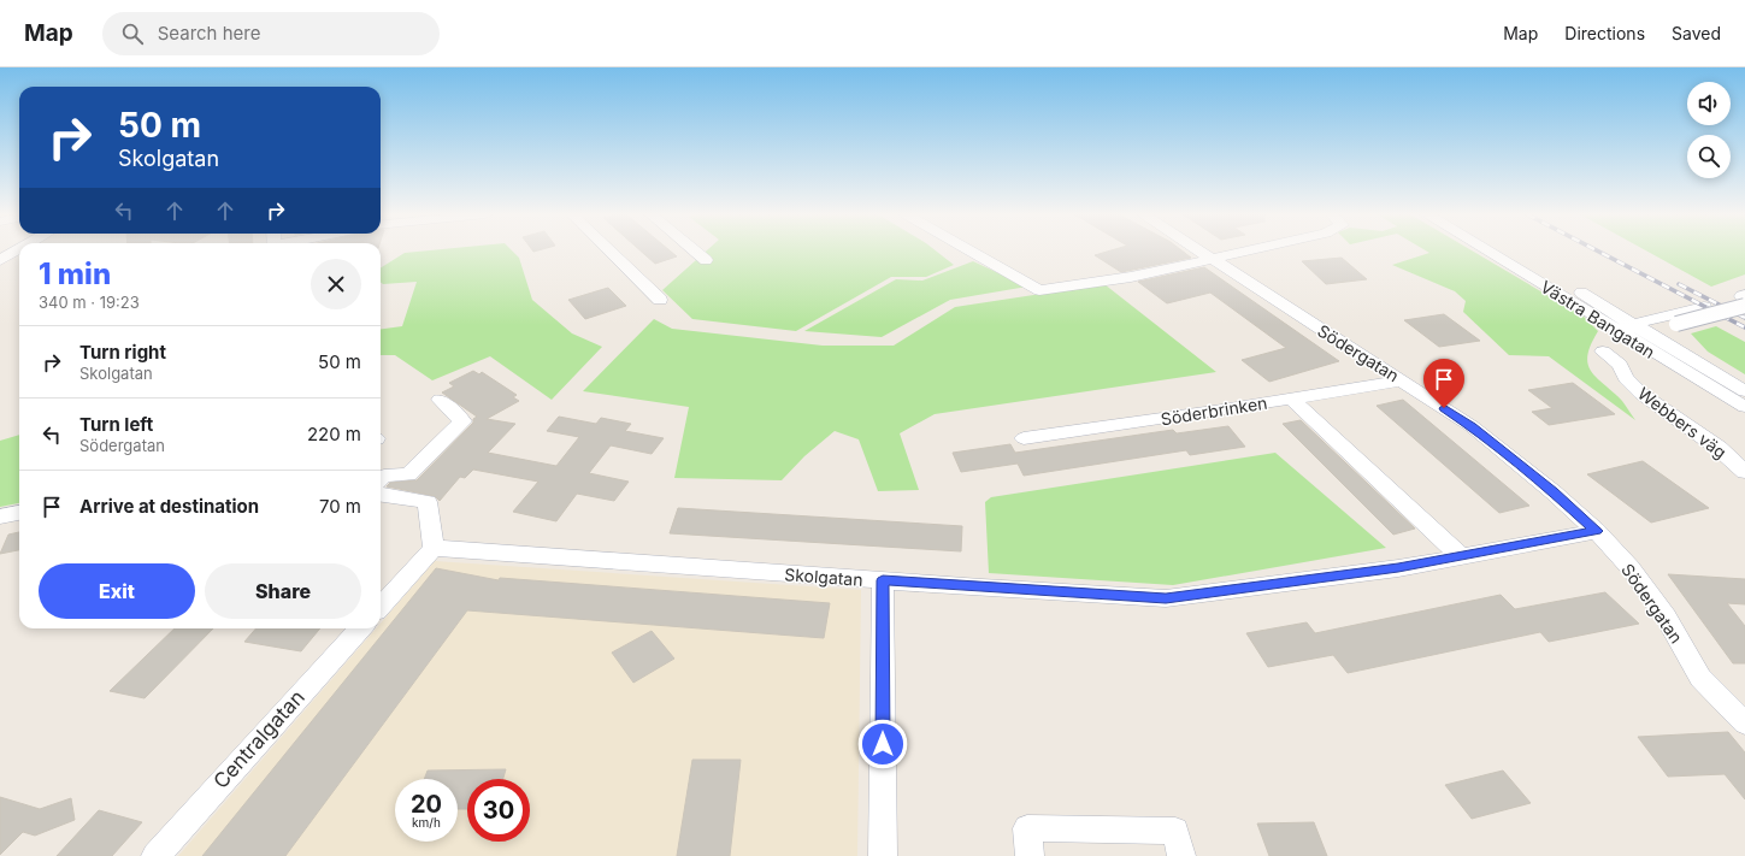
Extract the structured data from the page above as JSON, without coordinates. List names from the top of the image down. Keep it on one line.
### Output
{"streets":{"street":["Västra Bangatan","Södergatan","Söderbrinken","Webbers väg","Skolgatan","Centralgatan"]},"crossings":[["Södergatan","Söderbrinken"],["Södergatan","Skolgatan"]],"page":{"header":"Map","search":"Search here","nav":["Map","Directions","Saved"],"turn":["50 m","Skolgatan"],"heading":["1 min","340 m · 19:23"],"list":[{"name":"Turn right","note":"Skolgatan","value":"50 m"},{"name":"Turn left","note":"Södergatan","value":"220 m"},{"name":"Arrive at destination","value":"70 m"}],"buttons":["Exit","Share"],"speed":"20 km/h","limit":"30"}}
